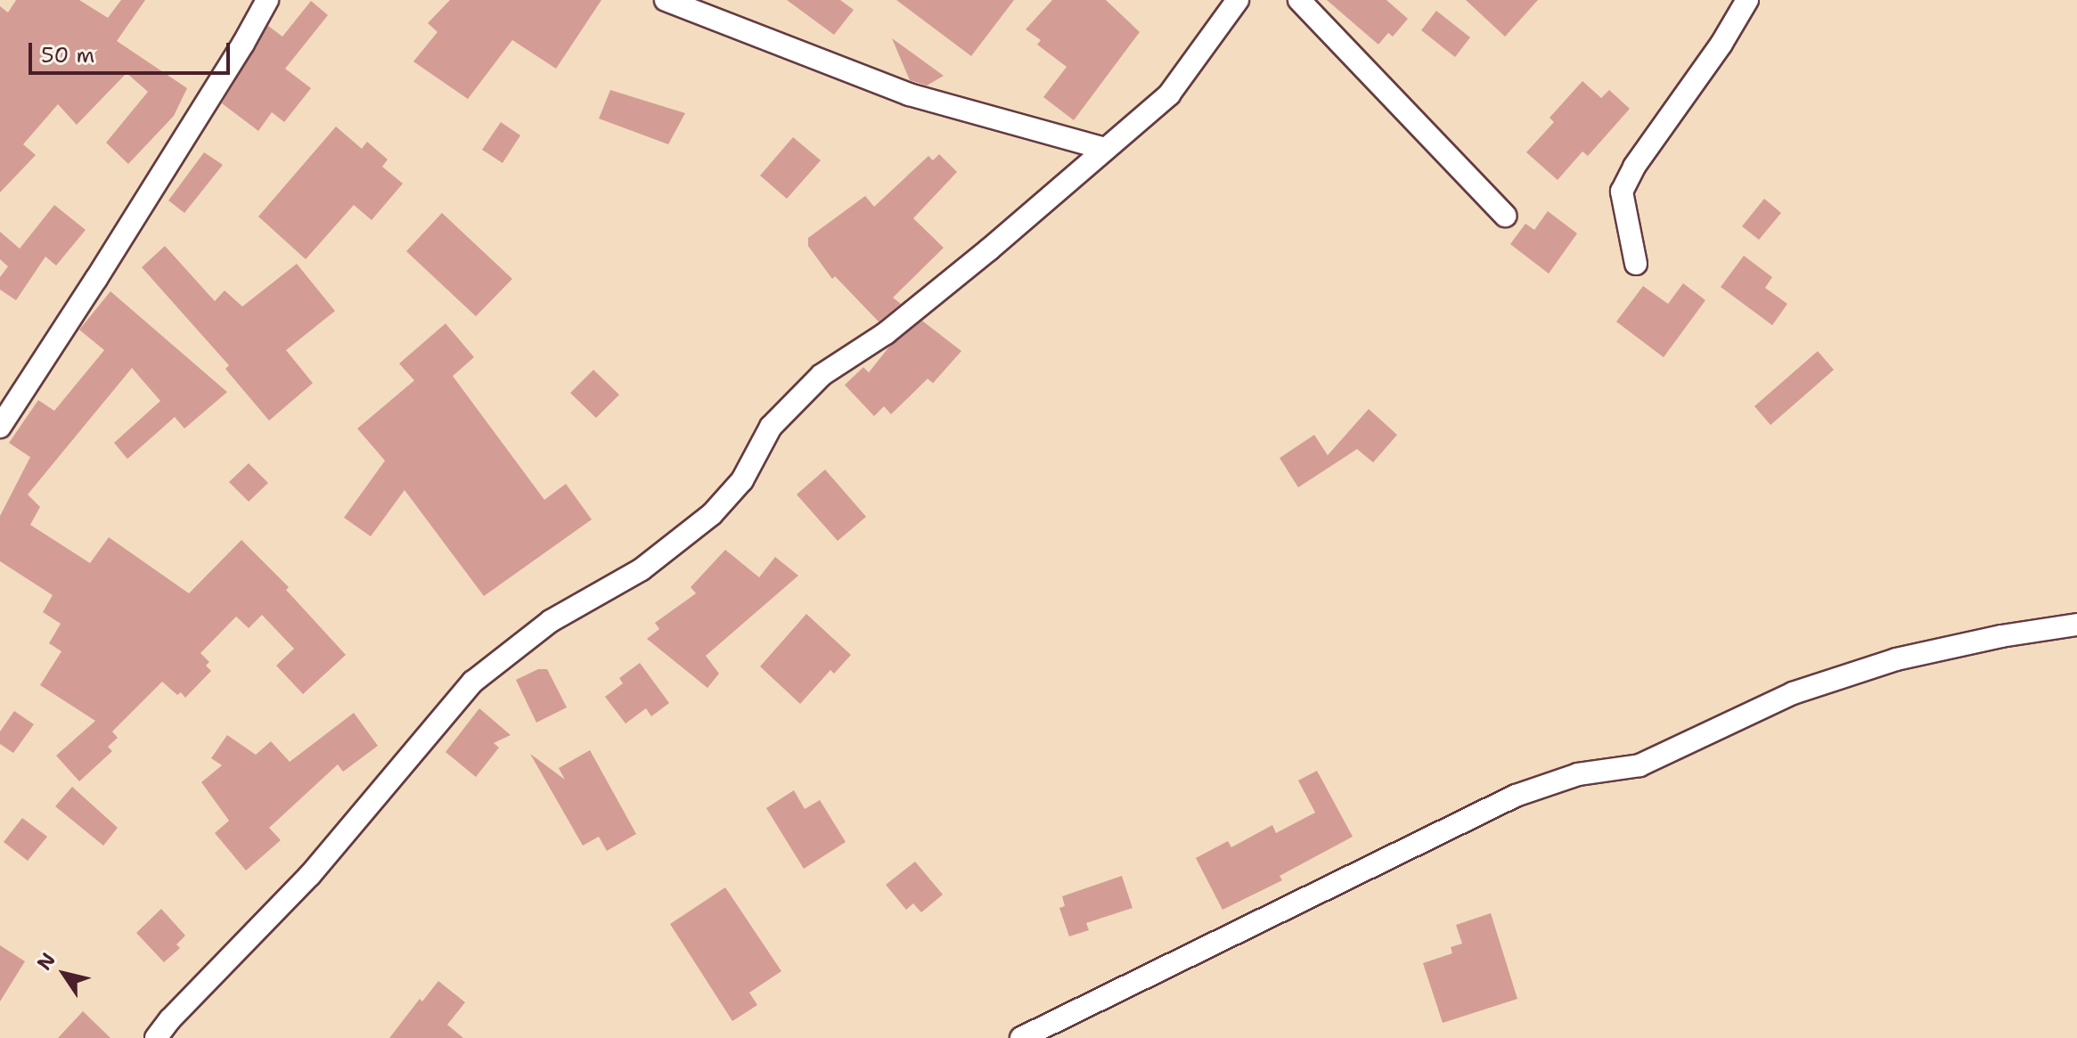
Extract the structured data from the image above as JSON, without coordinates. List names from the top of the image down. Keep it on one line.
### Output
{"scale_bar":"50 m","north":"top left"}
